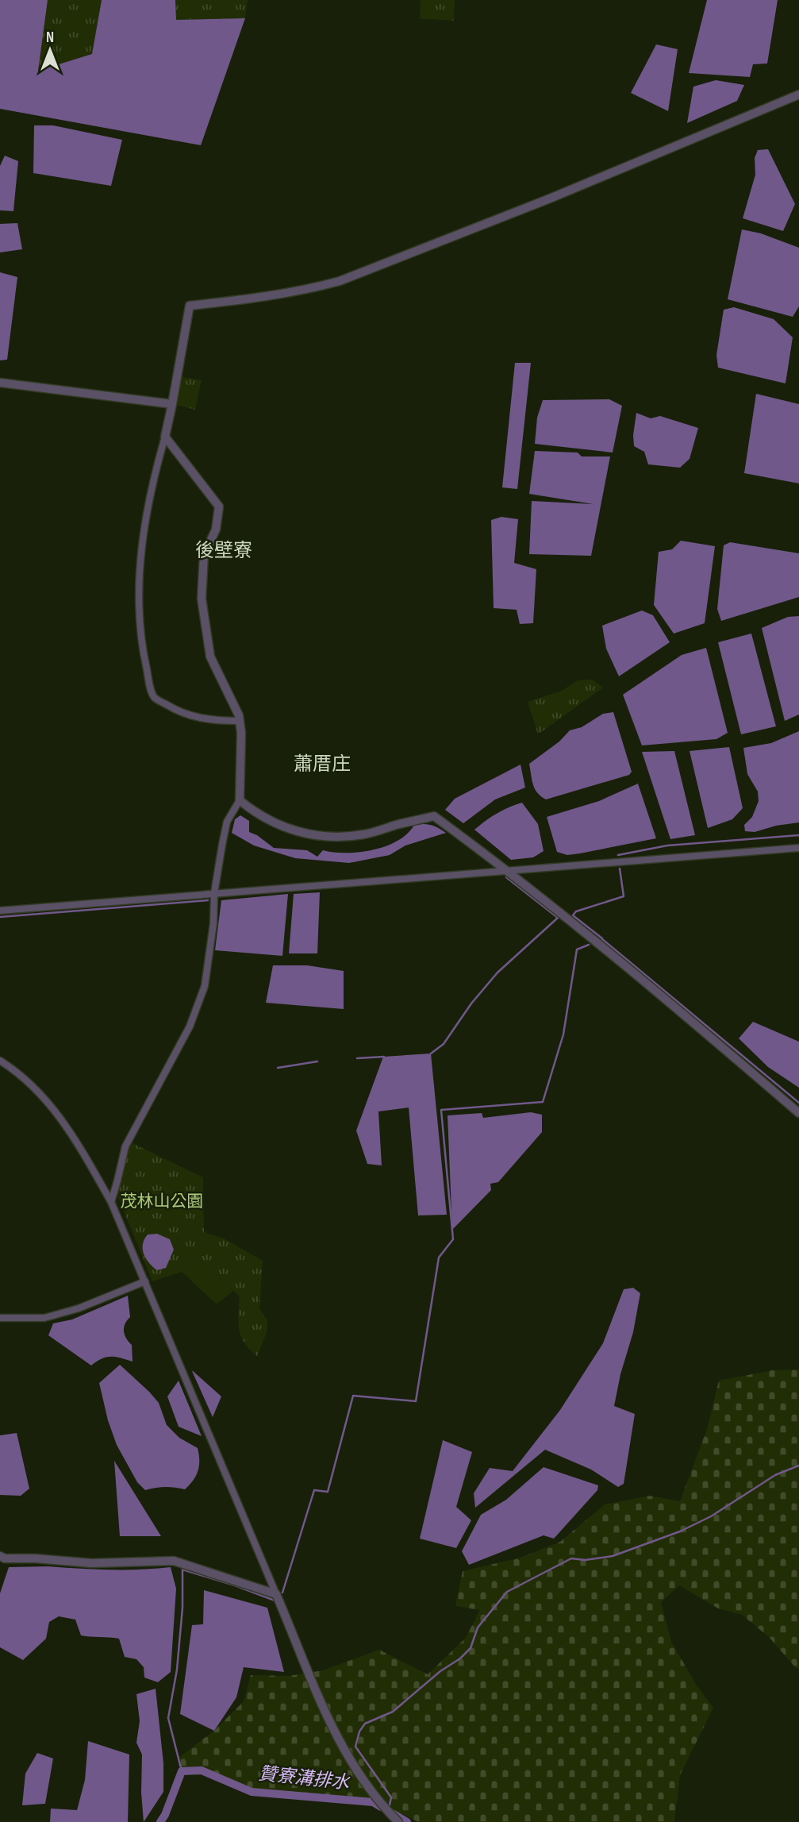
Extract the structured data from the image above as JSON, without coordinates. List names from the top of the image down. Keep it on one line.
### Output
{"districts":["後壁寮","蕭厝庄"],"water":["贊寮溝排水"],"parks":["茂林山公園"],"north":"top"}
